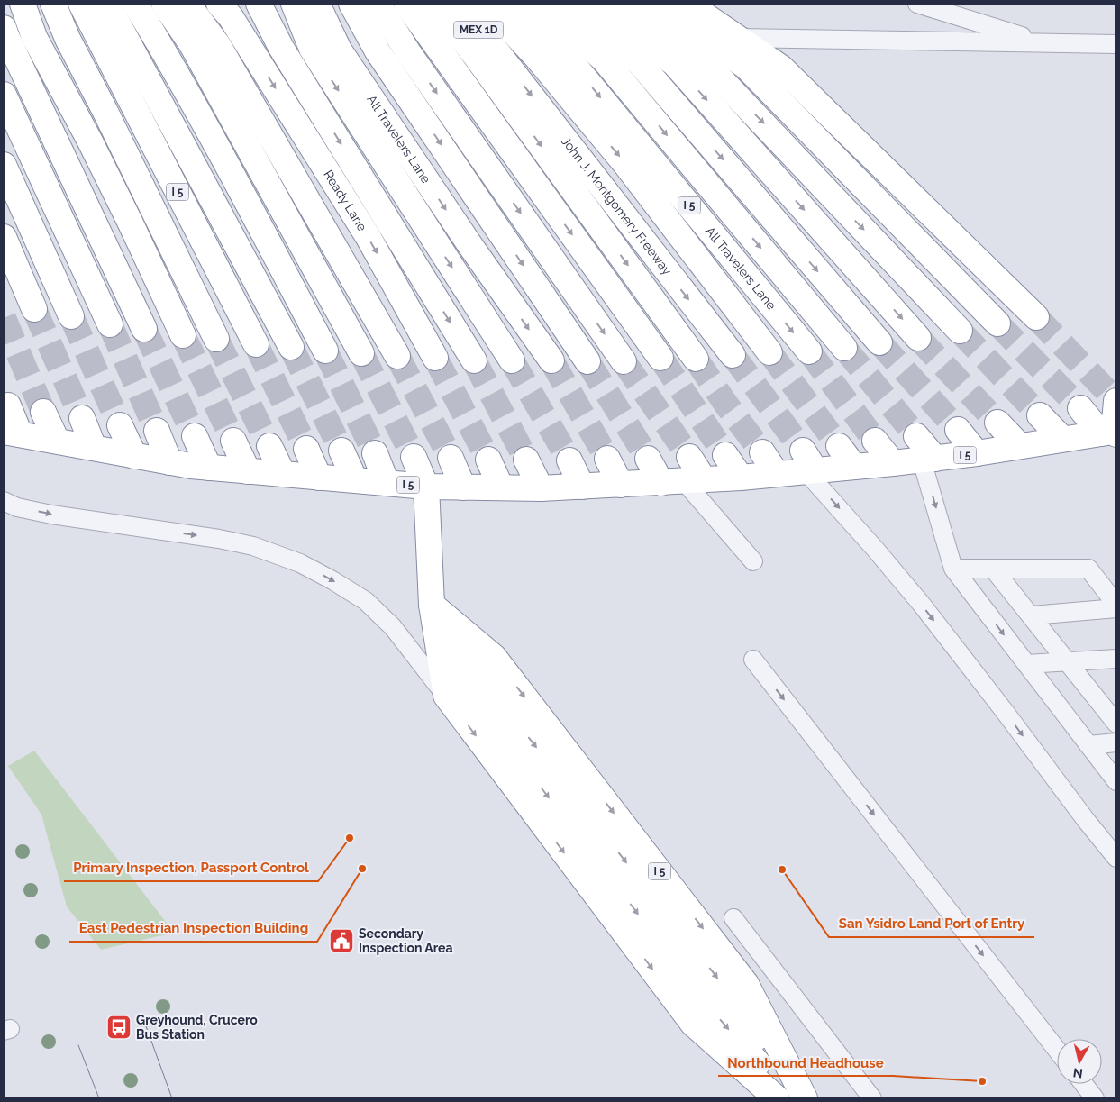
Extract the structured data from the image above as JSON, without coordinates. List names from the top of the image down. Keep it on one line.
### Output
{"streets":{"highway":["MEX 1D","All Travelers Lane","I 5","Ready Lane","John J. Montgomery Freeway"]},"places":{"other":["Primary Inspection, Passport Control","East Pedestrian Inspection Building","San Ysidro Land Port of Entry","Northbound Headhouse"],"public building":["Secondary Inspection Area"],"bus stop":["Greyhound, Crucero Bus Station"]},"north":"bottom"}
